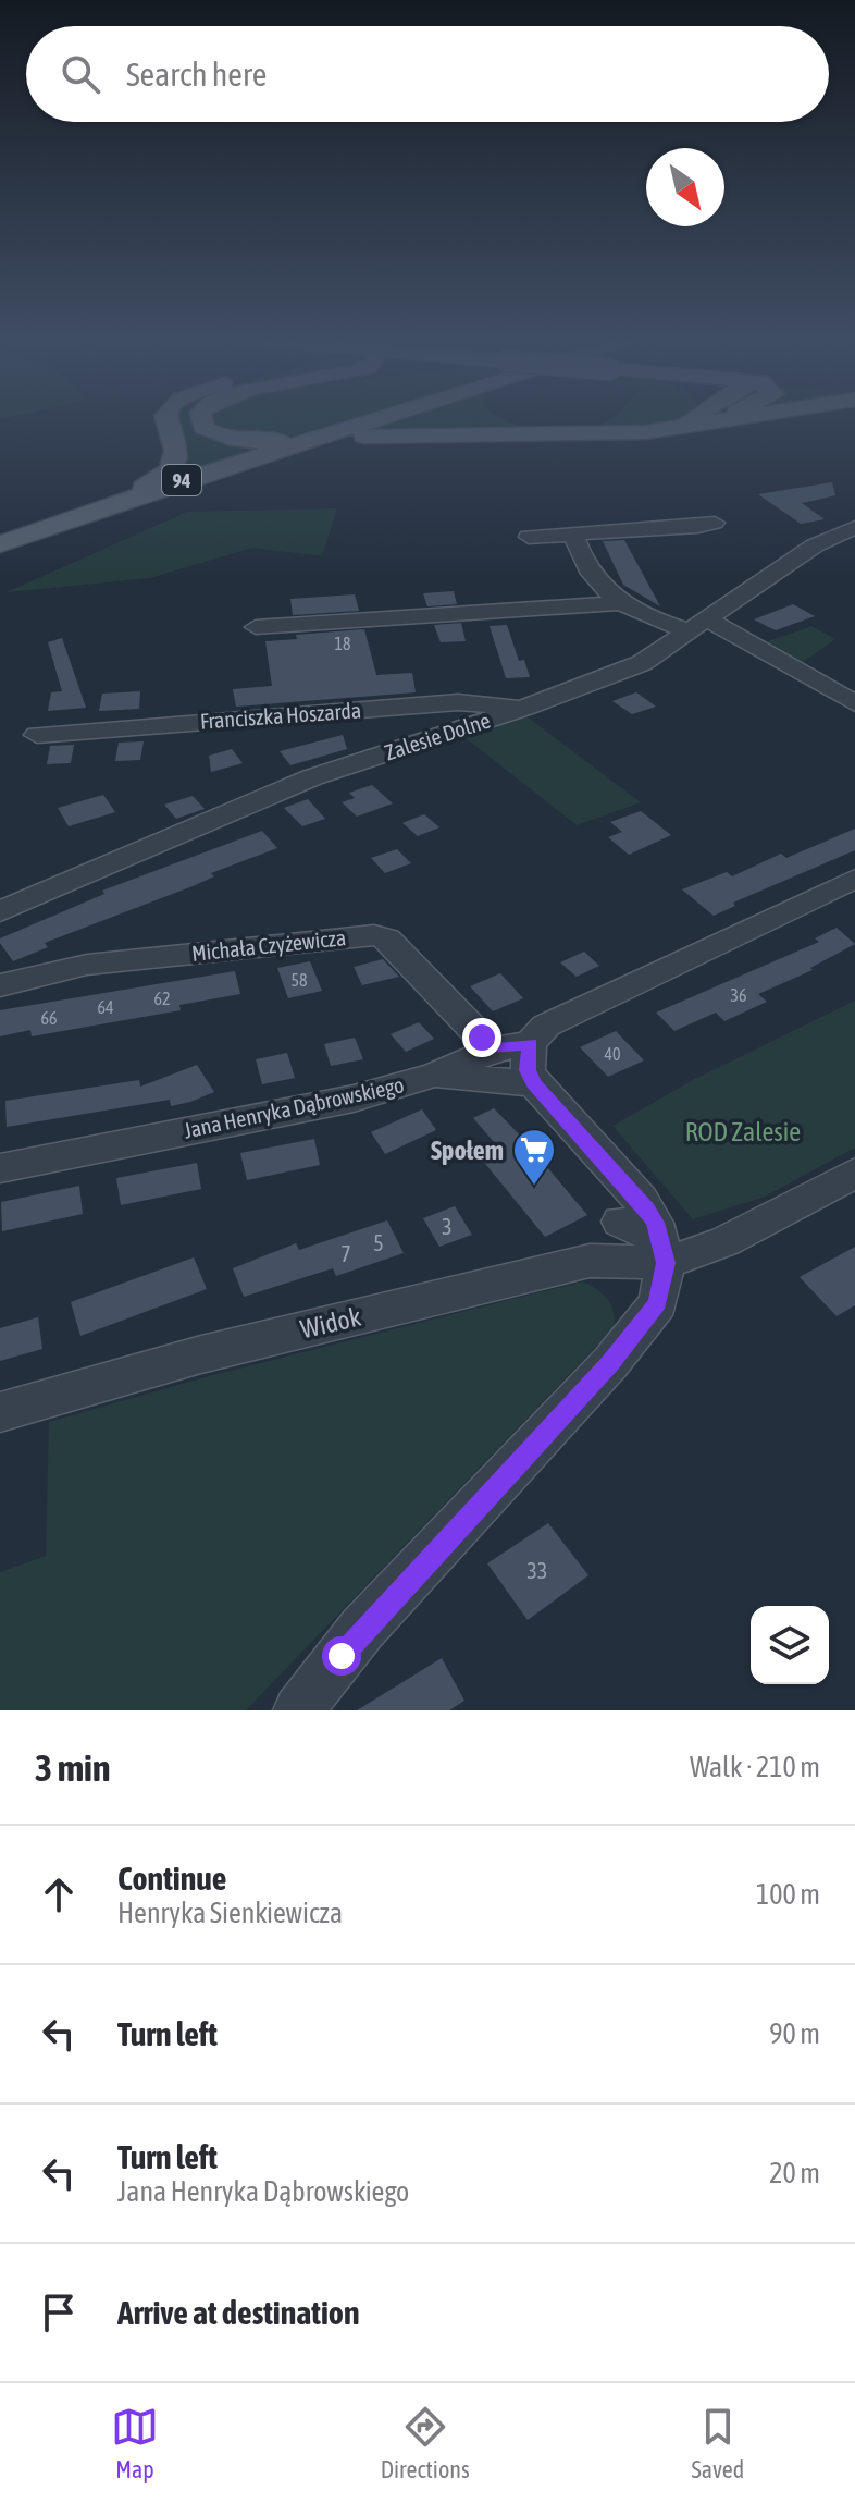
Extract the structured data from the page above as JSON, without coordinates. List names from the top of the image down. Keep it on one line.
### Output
{"streets":{"main road":["94"],"street":["Franciszka Hoszarda","Zalesie Dolne","Michała Czyżewicza","Jana Henryka Dąbrowskiego","Widok"]},"crossings":[["Franciszka Hoszarda","Zalesie Dolne"],["Michała Czyżewicza","Jana Henryka Dąbrowskiego"]],"parks":["ROD Zalesie"],"places":{"supermarket":["Społem"]},"house_numbers":["18","58","36","62","64","66","40","3","5","7","33"],"north":"bottom right","page":{"search":"Search here","heading":["3 min","Walk · 210 m"],"list":[["Continue","Henryka Sienkiewicza","100 m"],["Turn left","90 m"],["Turn left","Jana Henryka Dąbrowskiego","20 m"],"Arrive at destination"],"nav":["Map","Directions","Saved"]}}
